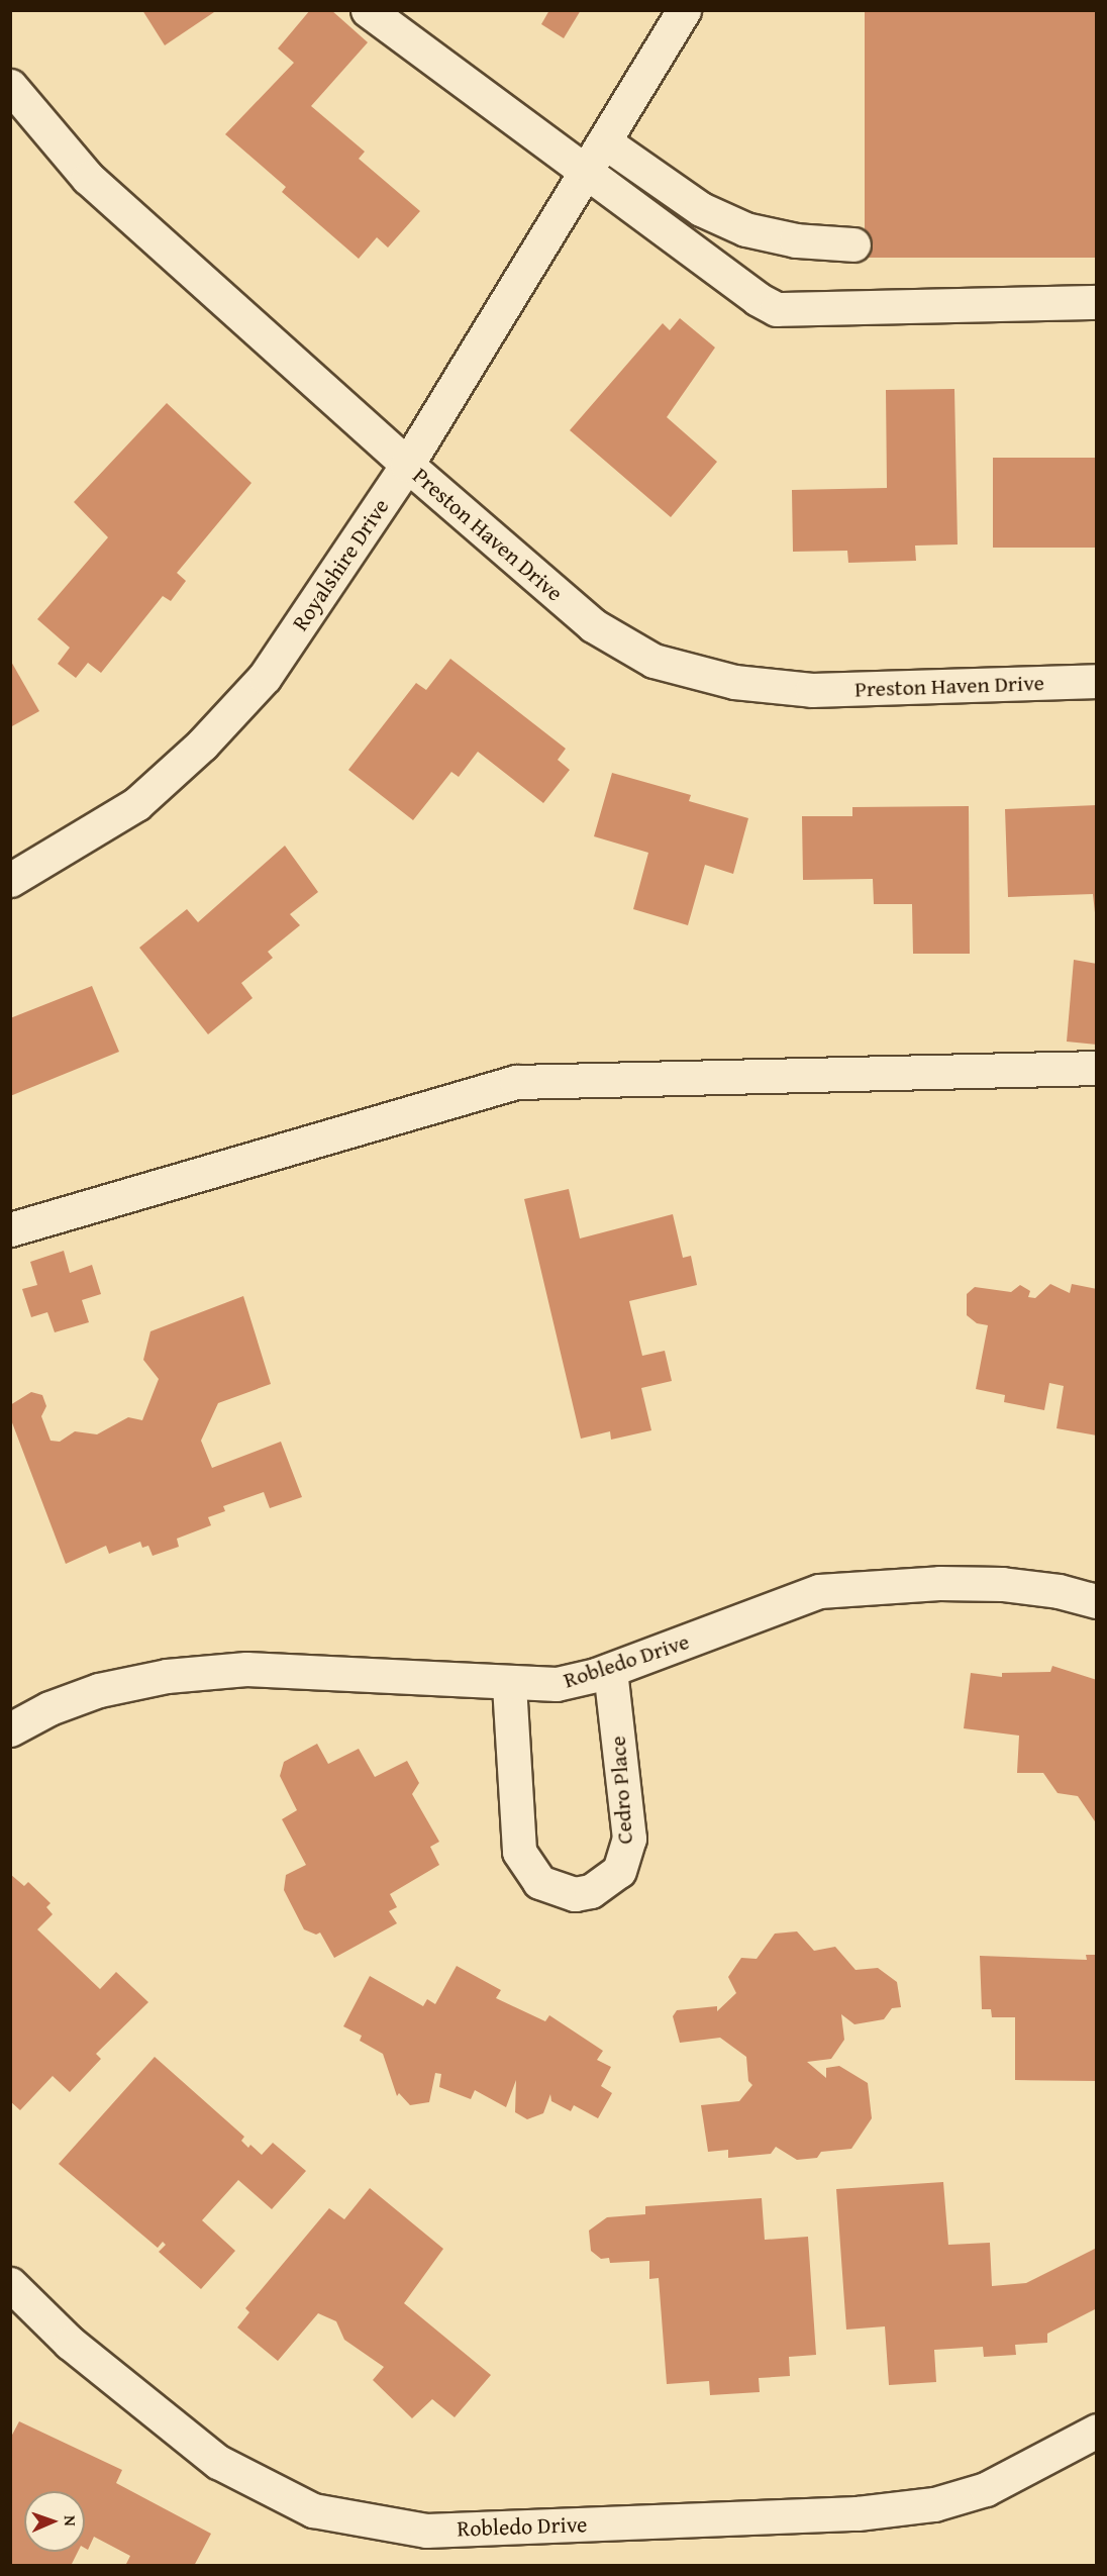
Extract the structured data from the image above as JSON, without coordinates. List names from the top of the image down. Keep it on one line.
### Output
{"streets":{"street":["Preston Haven Drive","Royalshire Drive","Robledo Drive","Cedro Place"]},"crossings":[["Preston Haven Drive","Royalshire Drive"],["Robledo Drive","Cedro Place"]],"north":"right"}
